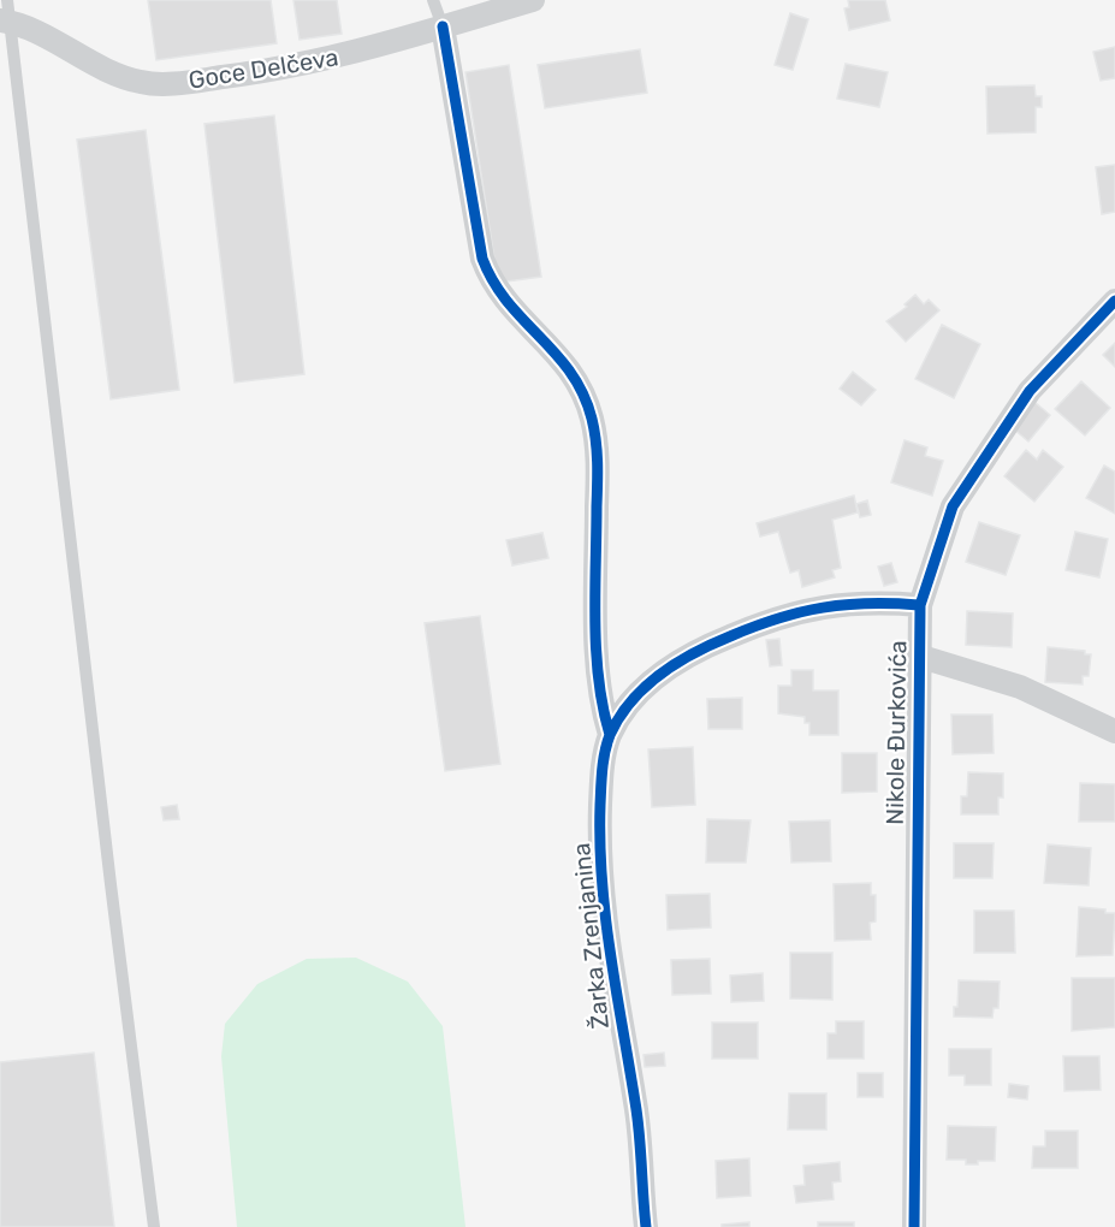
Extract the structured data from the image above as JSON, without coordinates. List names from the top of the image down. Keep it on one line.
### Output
{"streets":{"street":["Goce Delčeva","Nikole Đurkovića","Žarka Zrenjanina"]},"crossings":[["Nikole Đurkovića","Žarka Zrenjanina"]]}
